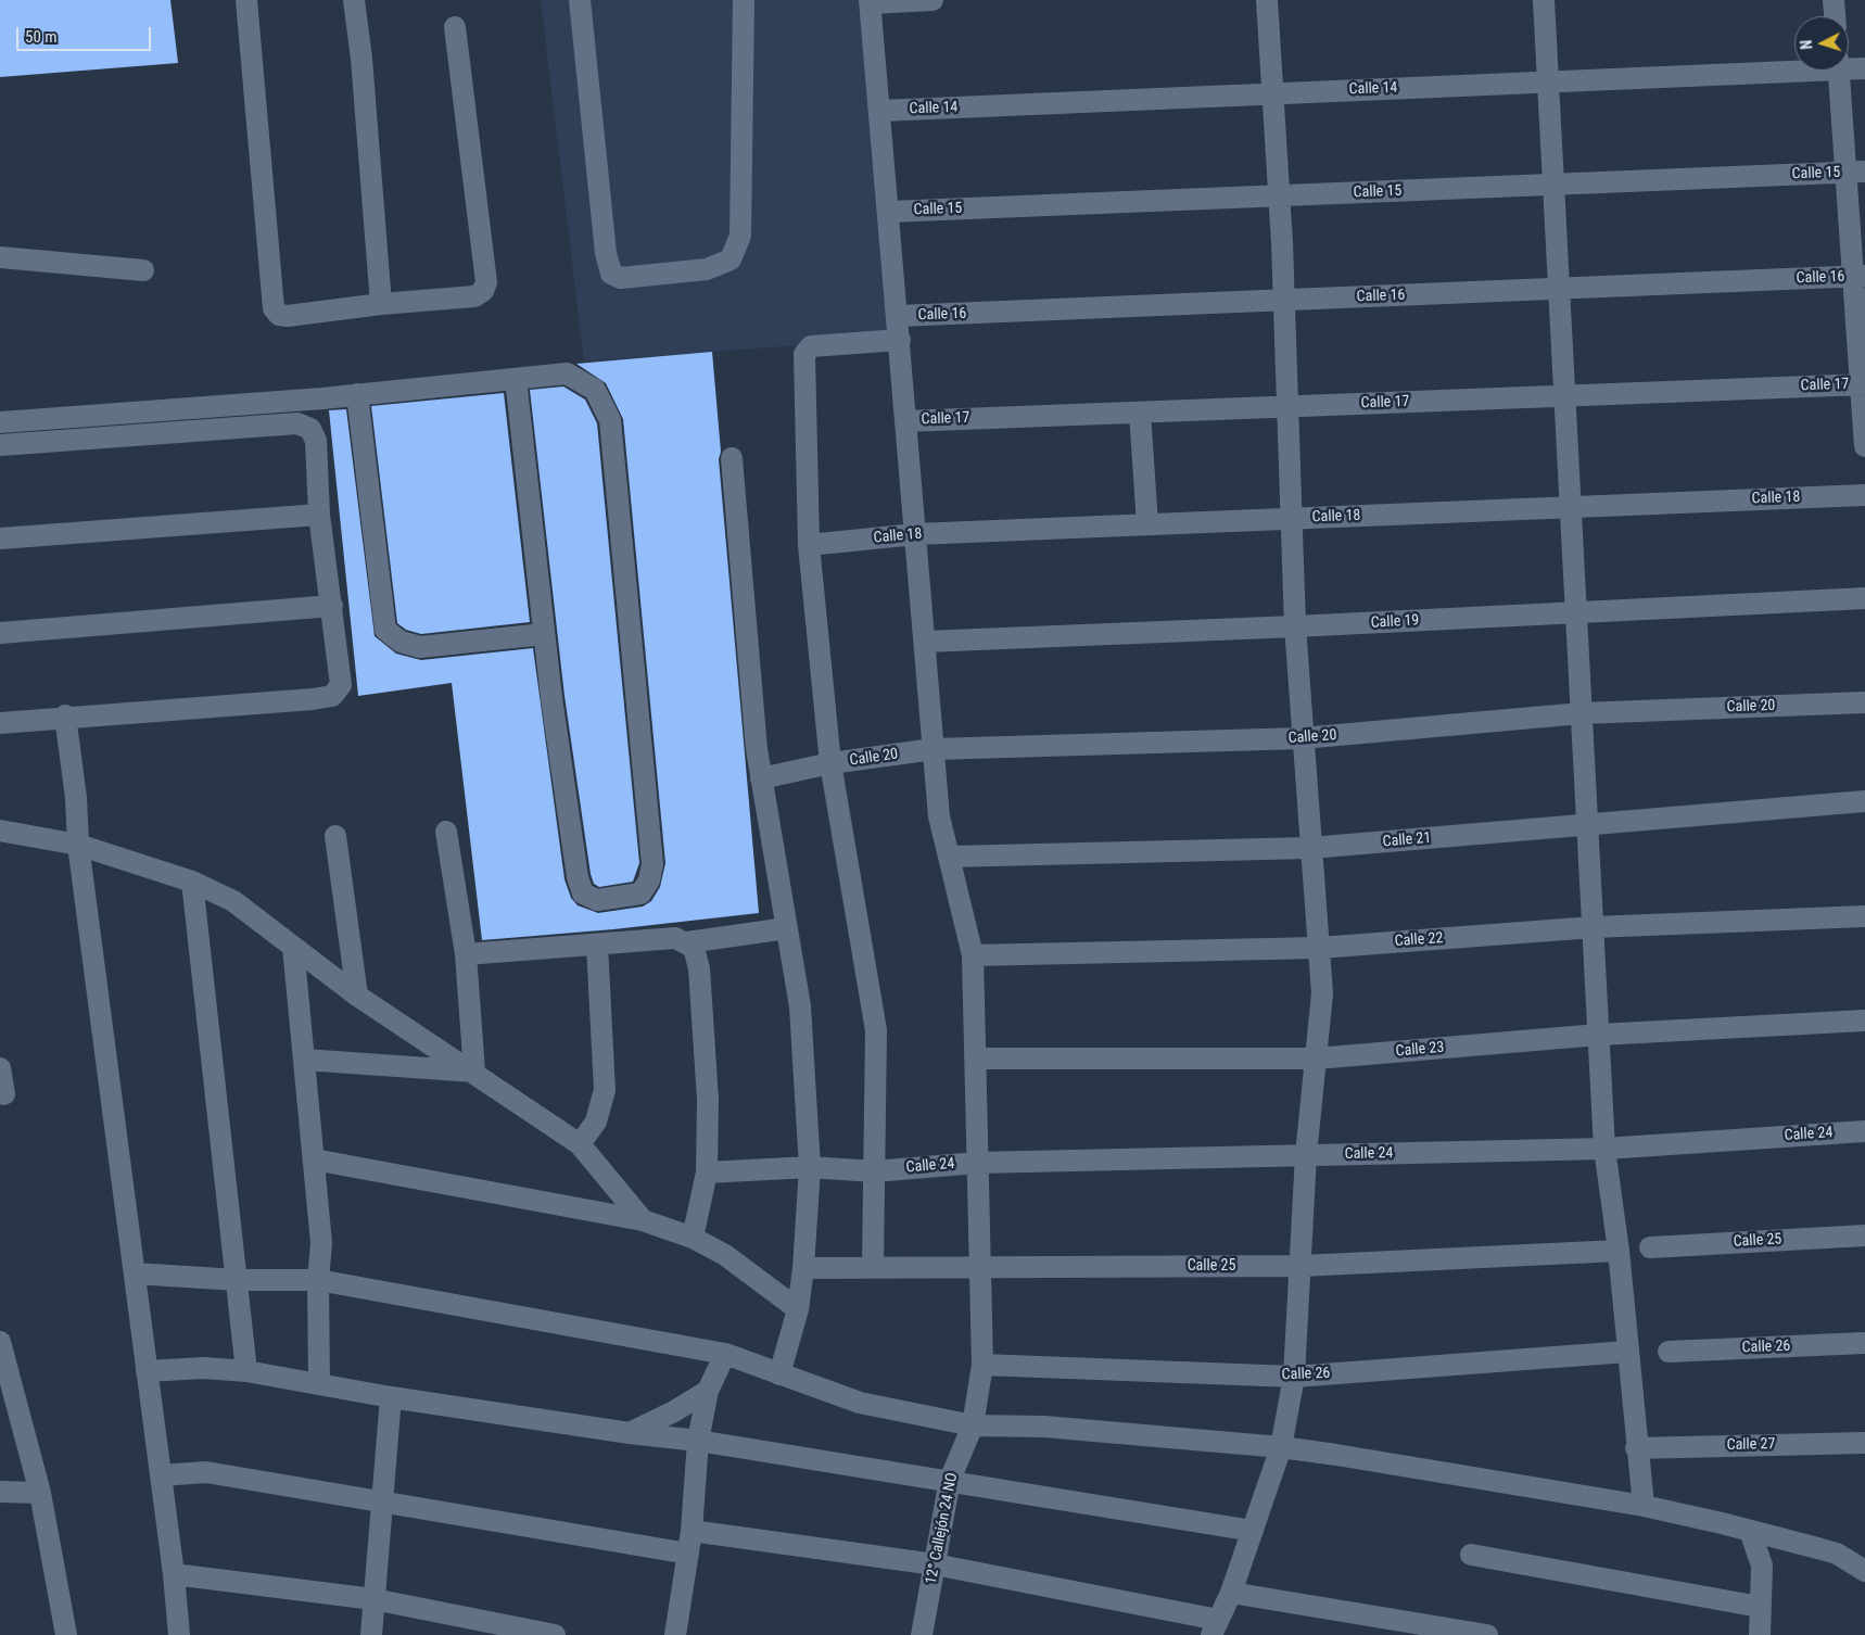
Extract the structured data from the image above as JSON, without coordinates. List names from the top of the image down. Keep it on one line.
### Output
{"streets":{"street":["Calle 14","Calle 15","Calle 16","Calle 17","Calle 18","Calle 19","Calle 20","Calle 21","Calle 22","Calle 23","Calle 24","Calle 25","Calle 26","Calle 27","12° Callejón 24 NO"]},"crossings":[["Calle 14","12° Callejón 24 NO"],["Calle 15","12° Callejón 24 NO"],["Calle 16","12° Callejón 24 NO"],["Calle 17","12° Callejón 24 NO"],["Calle 18","12° Callejón 24 NO"],["Calle 19","12° Callejón 24 NO"],["Calle 20","12° Callejón 24 NO"],["Calle 21","12° Callejón 24 NO"],["Calle 22","12° Callejón 24 NO"],["Calle 23","12° Callejón 24 NO"],["Calle 24","12° Callejón 24 NO"],["Calle 25","12° Callejón 24 NO"],["Calle 26","12° Callejón 24 NO"]],"scale_bar":"50 m","north":"left"}
